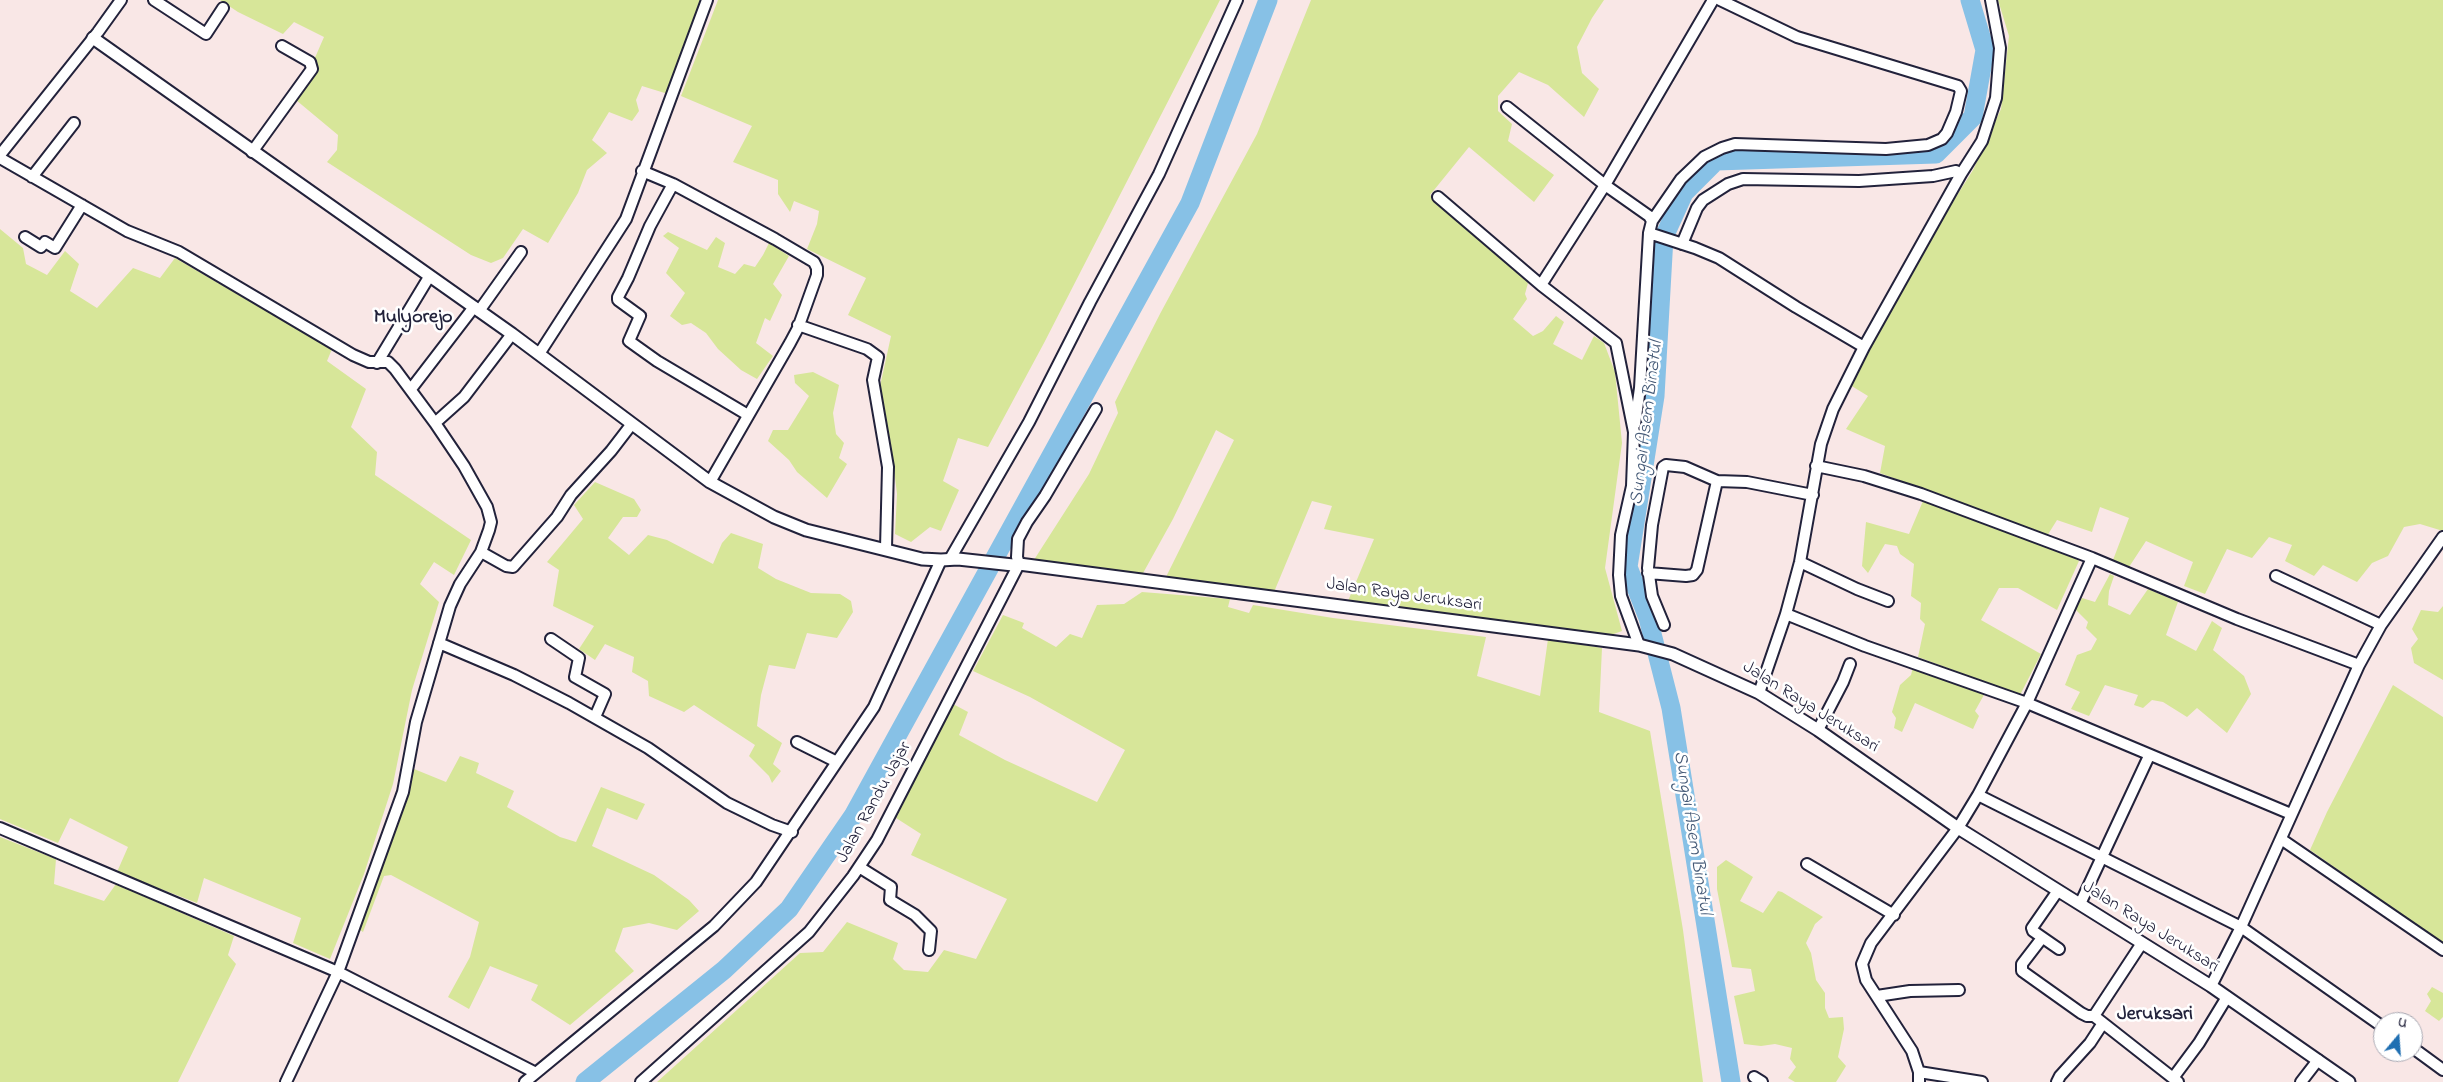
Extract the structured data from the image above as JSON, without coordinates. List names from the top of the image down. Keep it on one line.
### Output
{"streets":{"street":["Jalan Raya Jeruksari","Jalan Randu Jajar"]},"crossings":[["Jalan Raya Jeruksari","Jalan Randu Jajar"]],"districts":["Mulyorejo","Jeruksari"],"water":["Sungai Asem Binatul"],"north":"top"}
